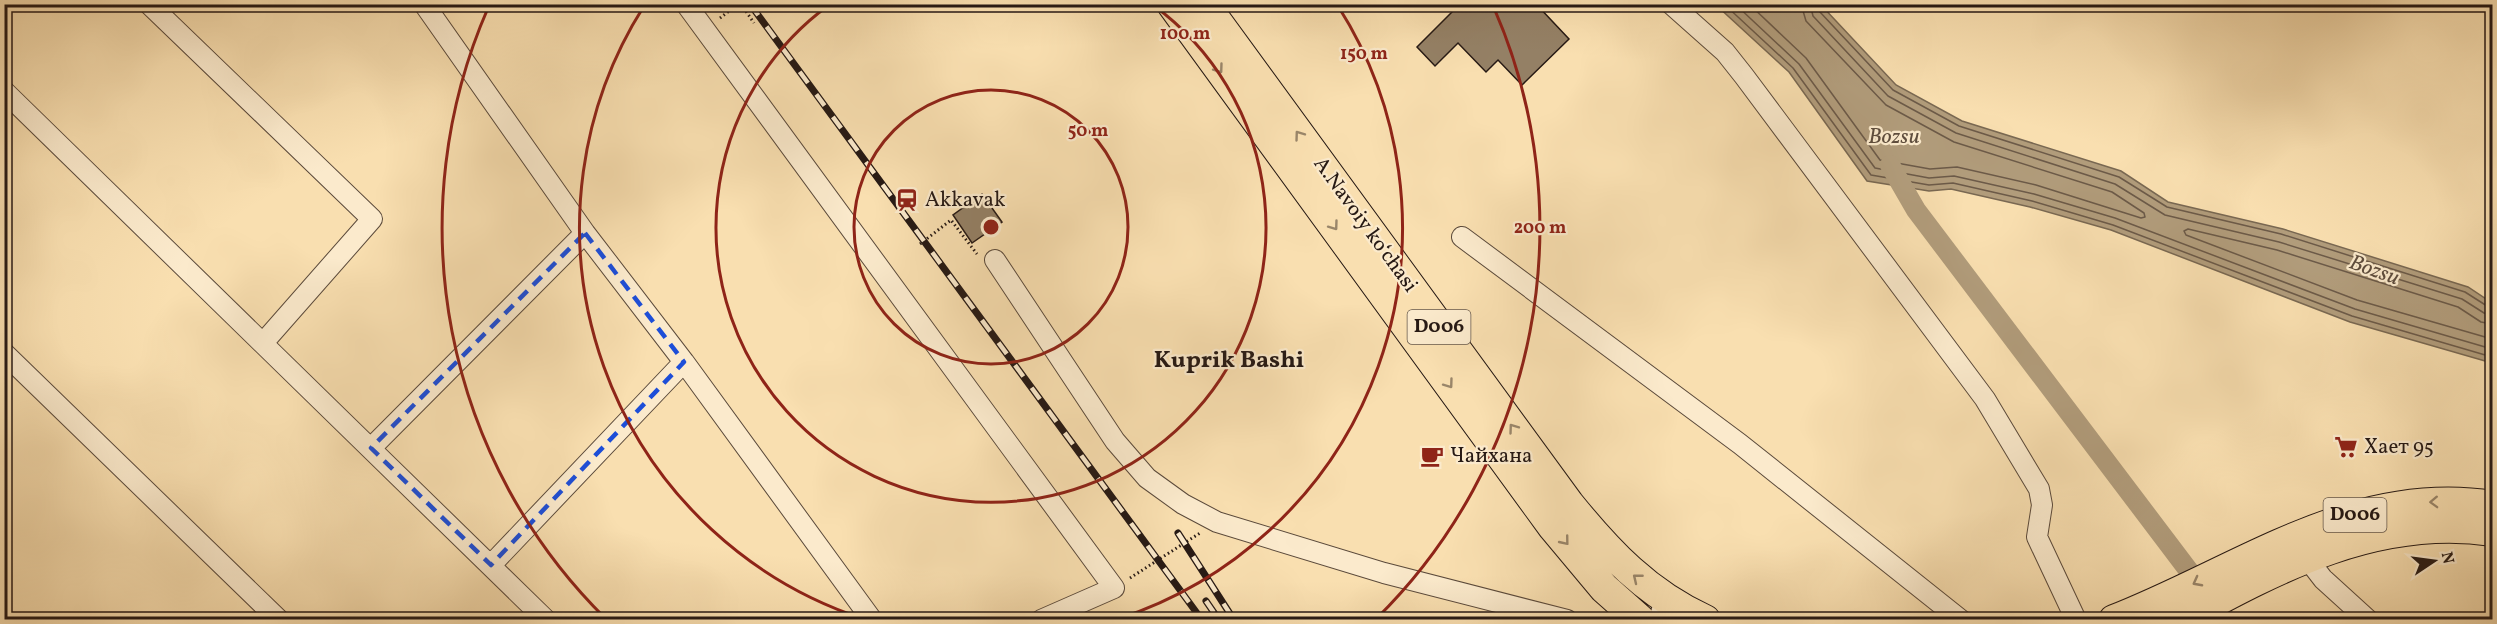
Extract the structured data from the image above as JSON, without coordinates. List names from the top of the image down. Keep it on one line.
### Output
{"streets":{"main road":["A.Navoiy ko‘chasi","D006"]},"districts":["Kuprik Bashi"],"water":["Bozsu"],"places":{"station":["Akkavak"],"supermarket":["Хает 95"],"cafe":["Чайхана"]},"north":"right","rings":["100 m","150 m","50 m","200 m"]}
